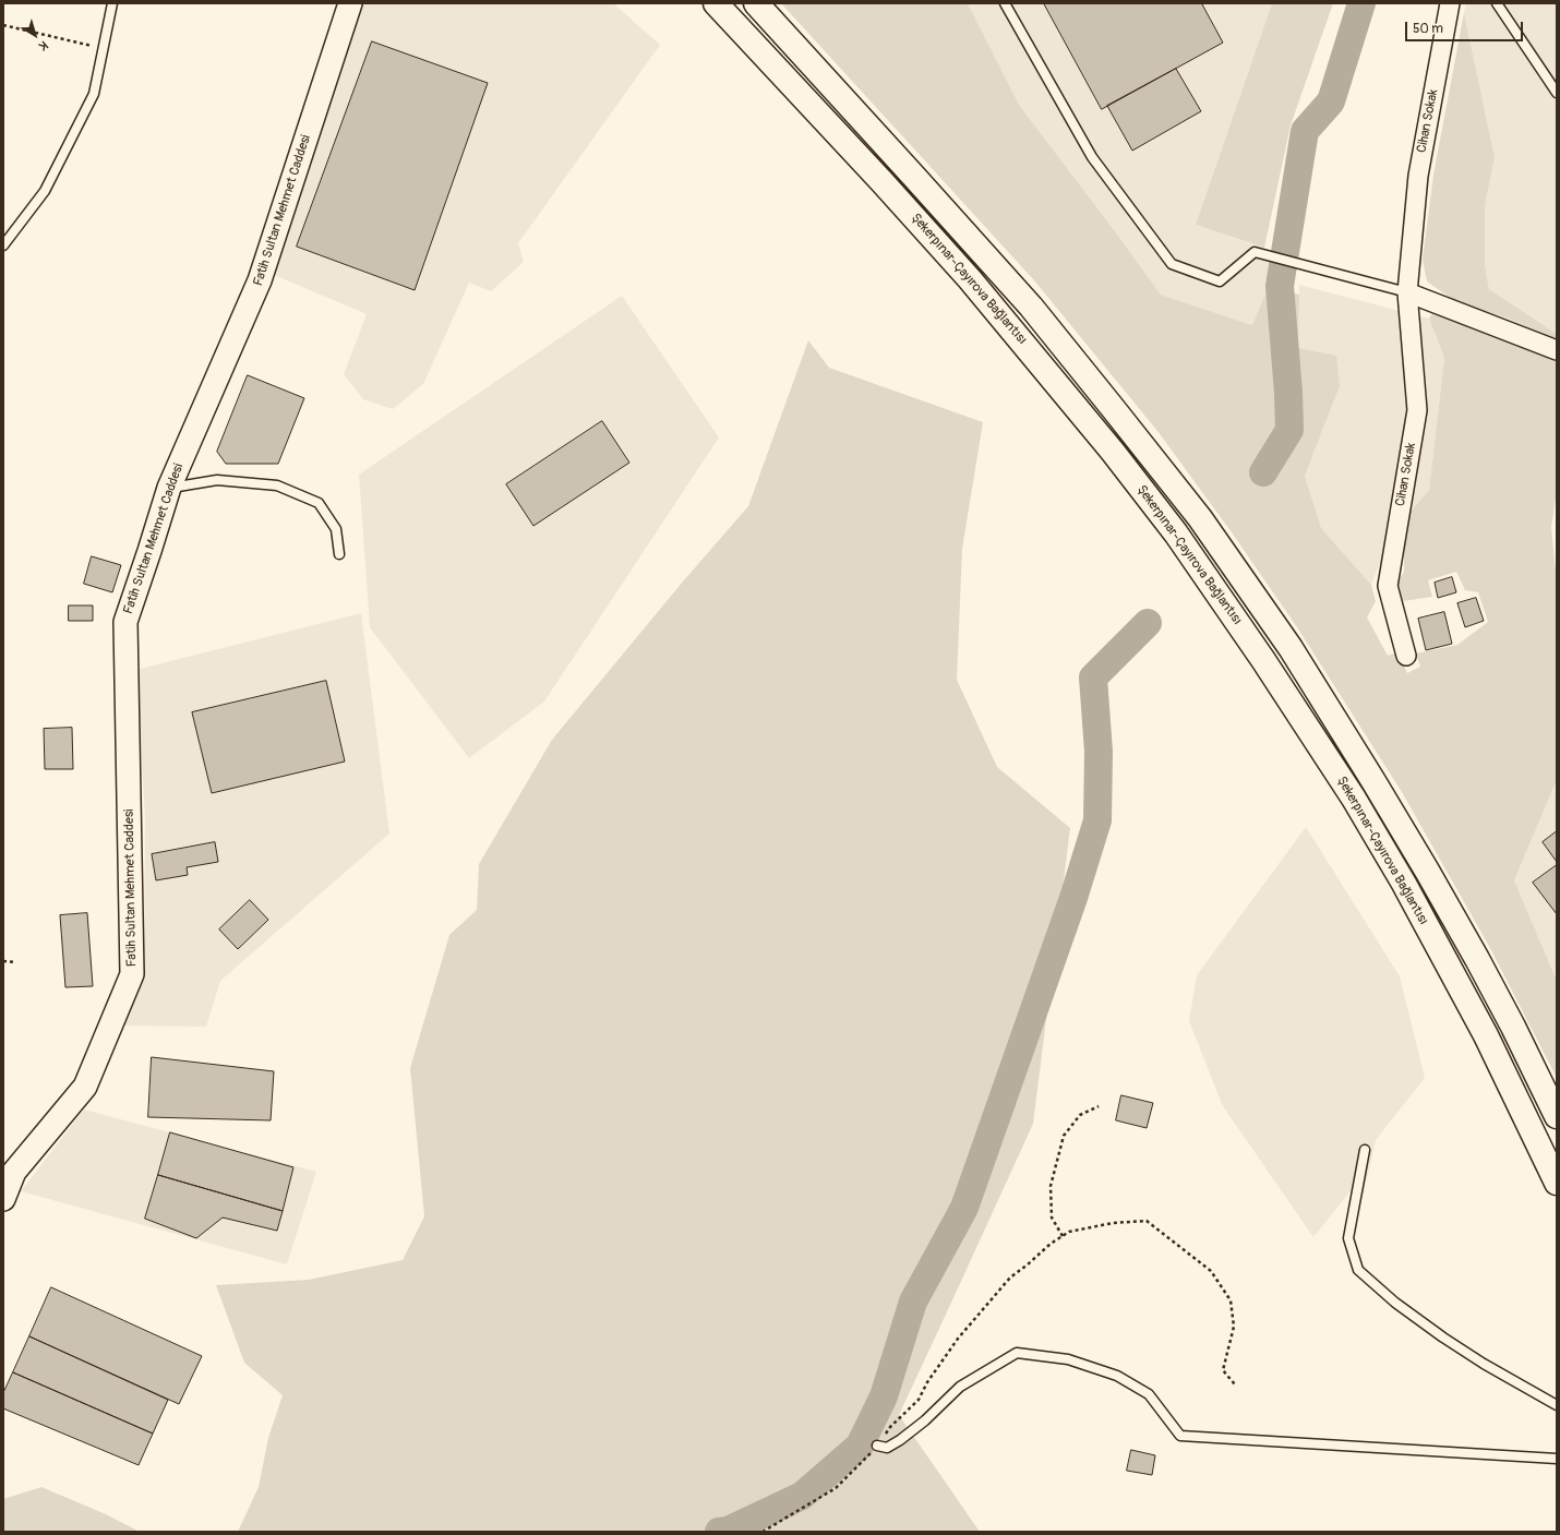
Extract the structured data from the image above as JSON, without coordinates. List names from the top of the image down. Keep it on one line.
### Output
{"streets":{"highway":["Şekerpınar-Çayırova Bağlantısı"],"street":["Cihan Sokak","Fatih Sultan Mehmet Caddesi"]},"scale_bar":"50 m","north":"bottom right"}
